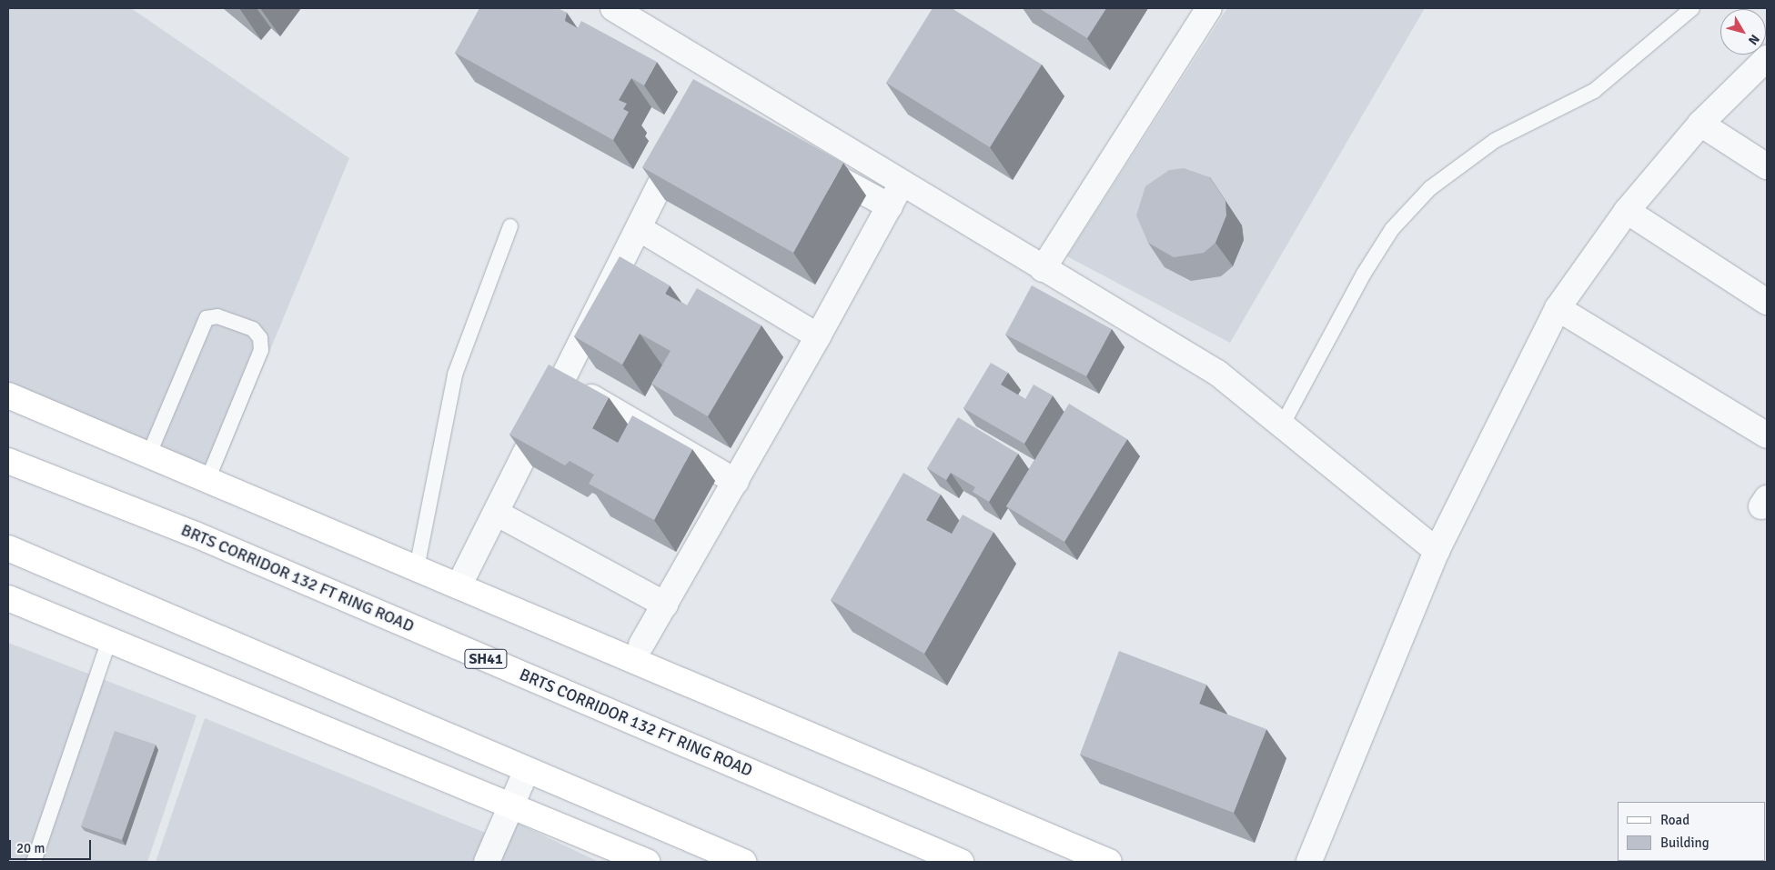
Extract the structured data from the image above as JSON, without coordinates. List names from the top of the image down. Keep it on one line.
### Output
{"streets":{"street":["BRTS CORRIDOR 132 FT RING ROAD","SH41"]},"legend":["Road","Building"],"scale_bar":"20 m","north":"bottom right"}
